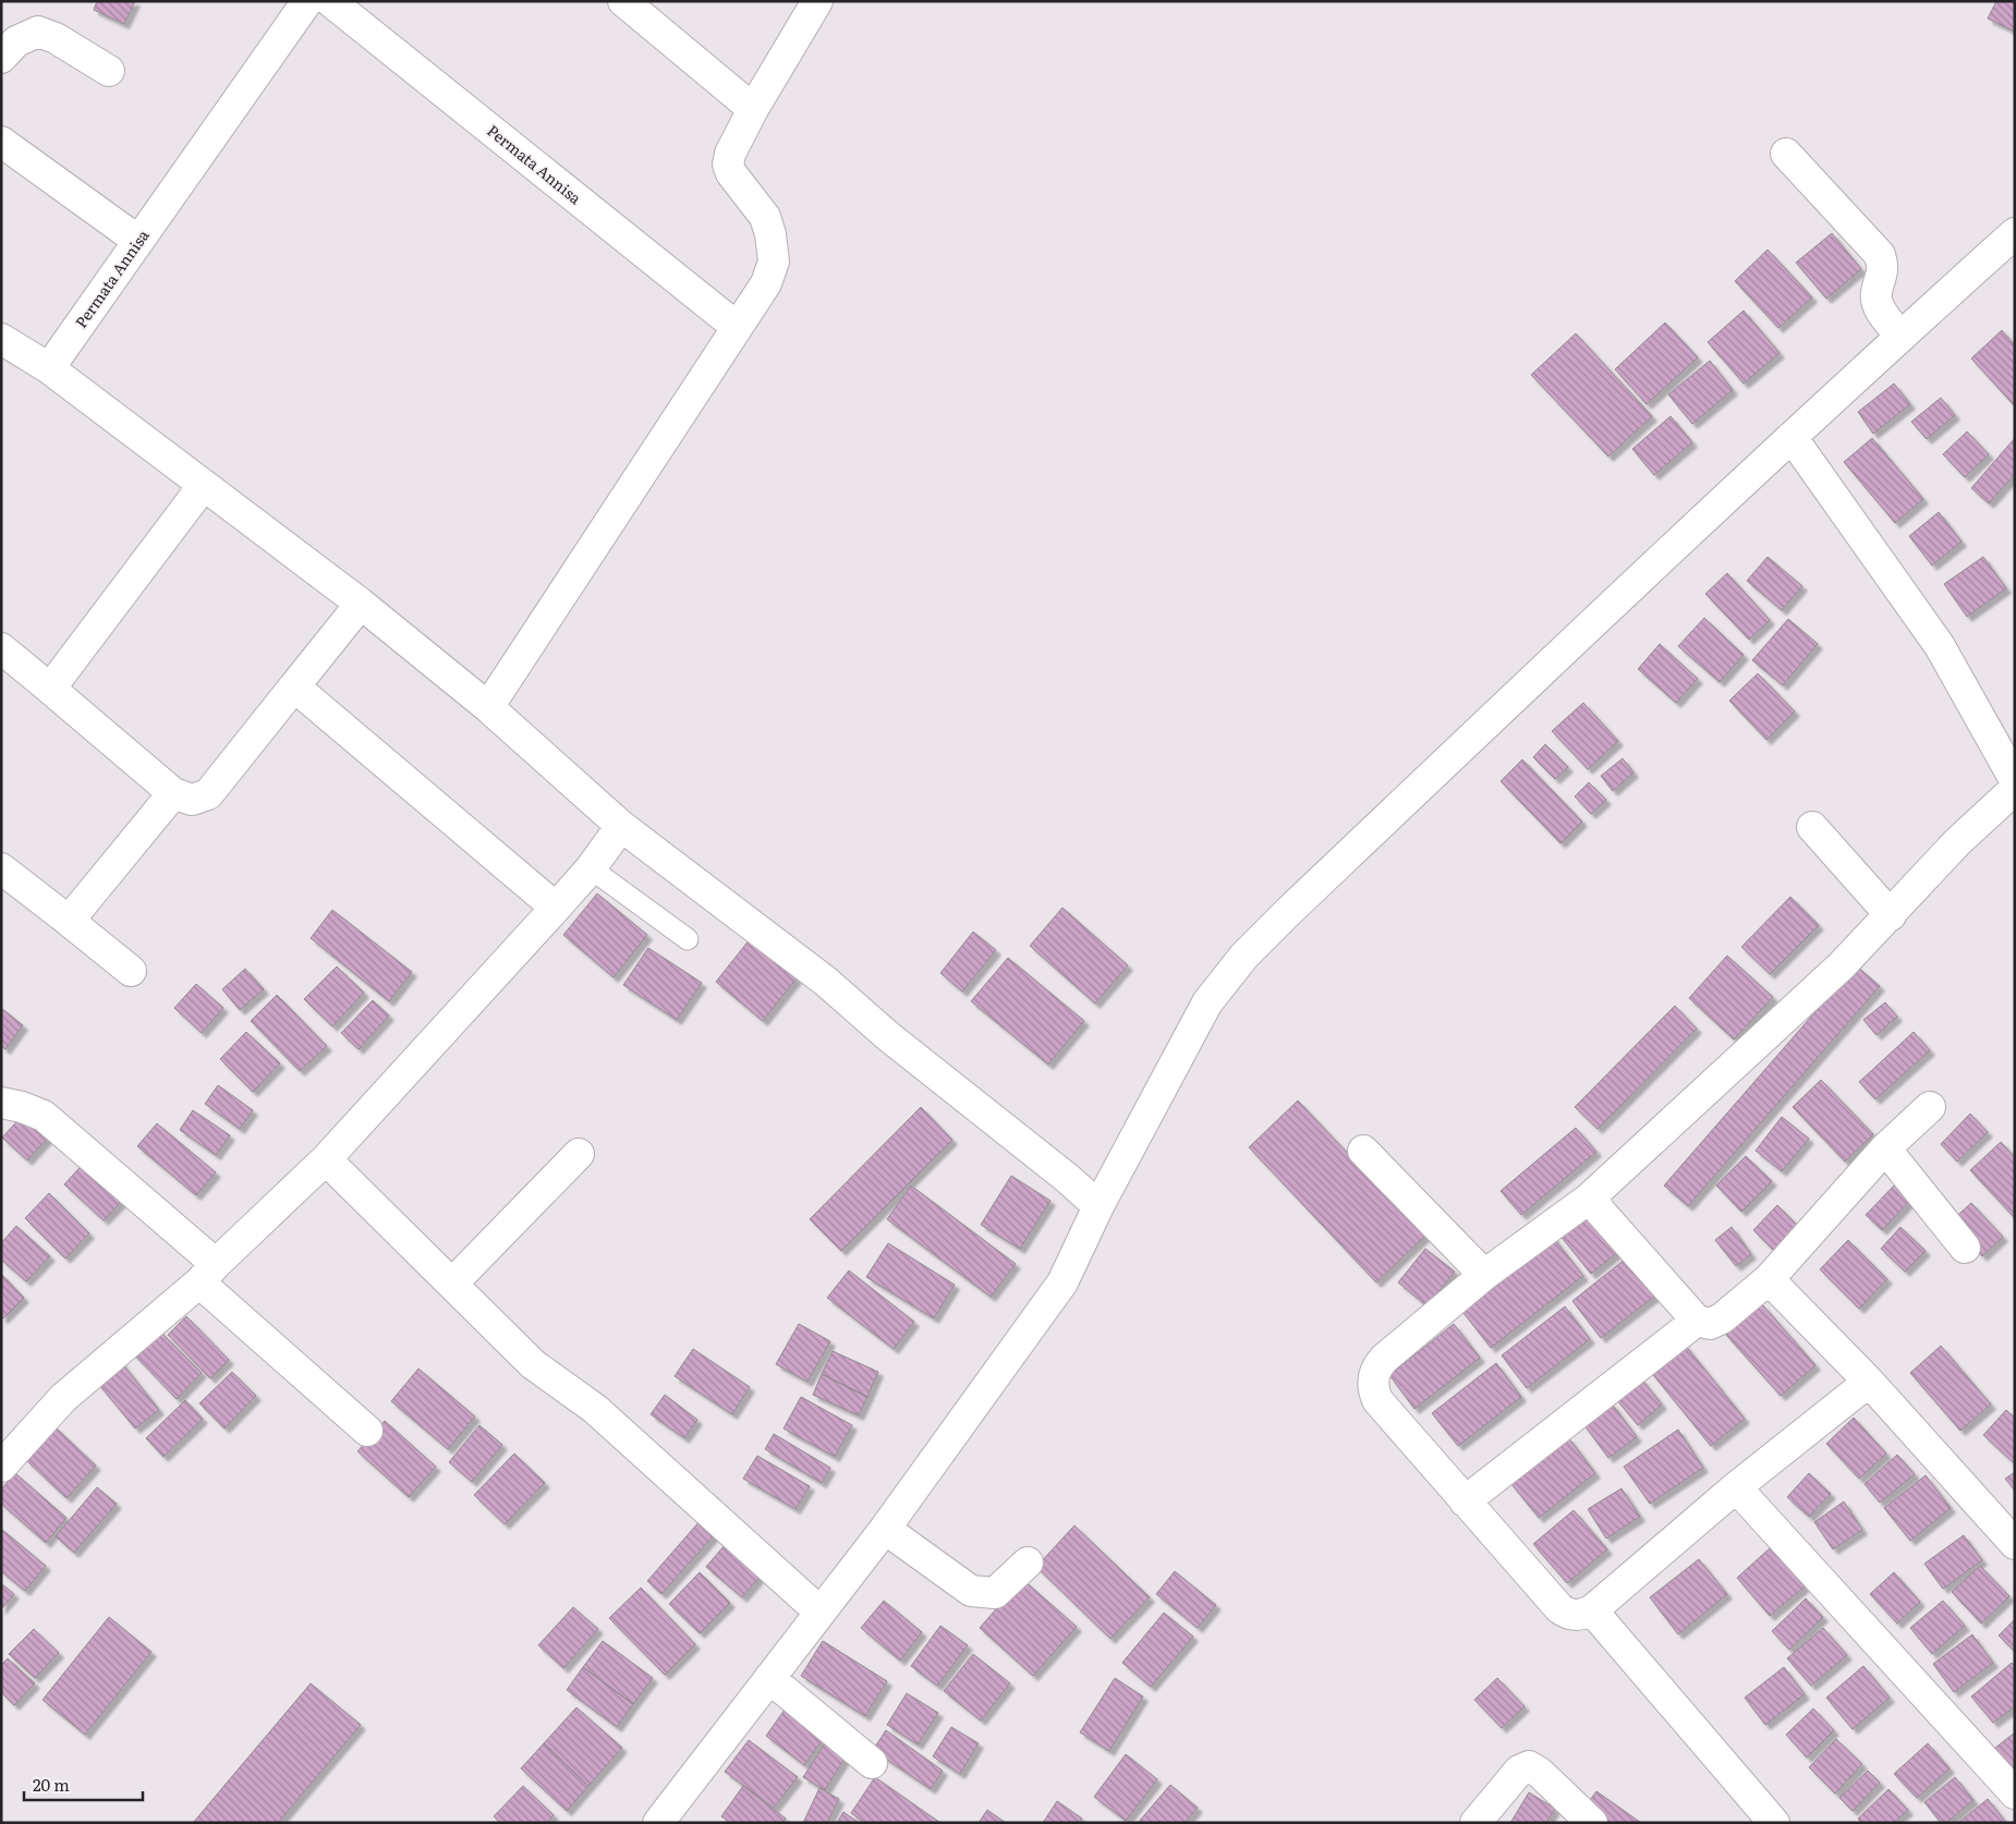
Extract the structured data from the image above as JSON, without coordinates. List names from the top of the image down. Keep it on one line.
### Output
{"streets":{"street":["Permata Annisa"]},"scale_bar":"20 m"}
